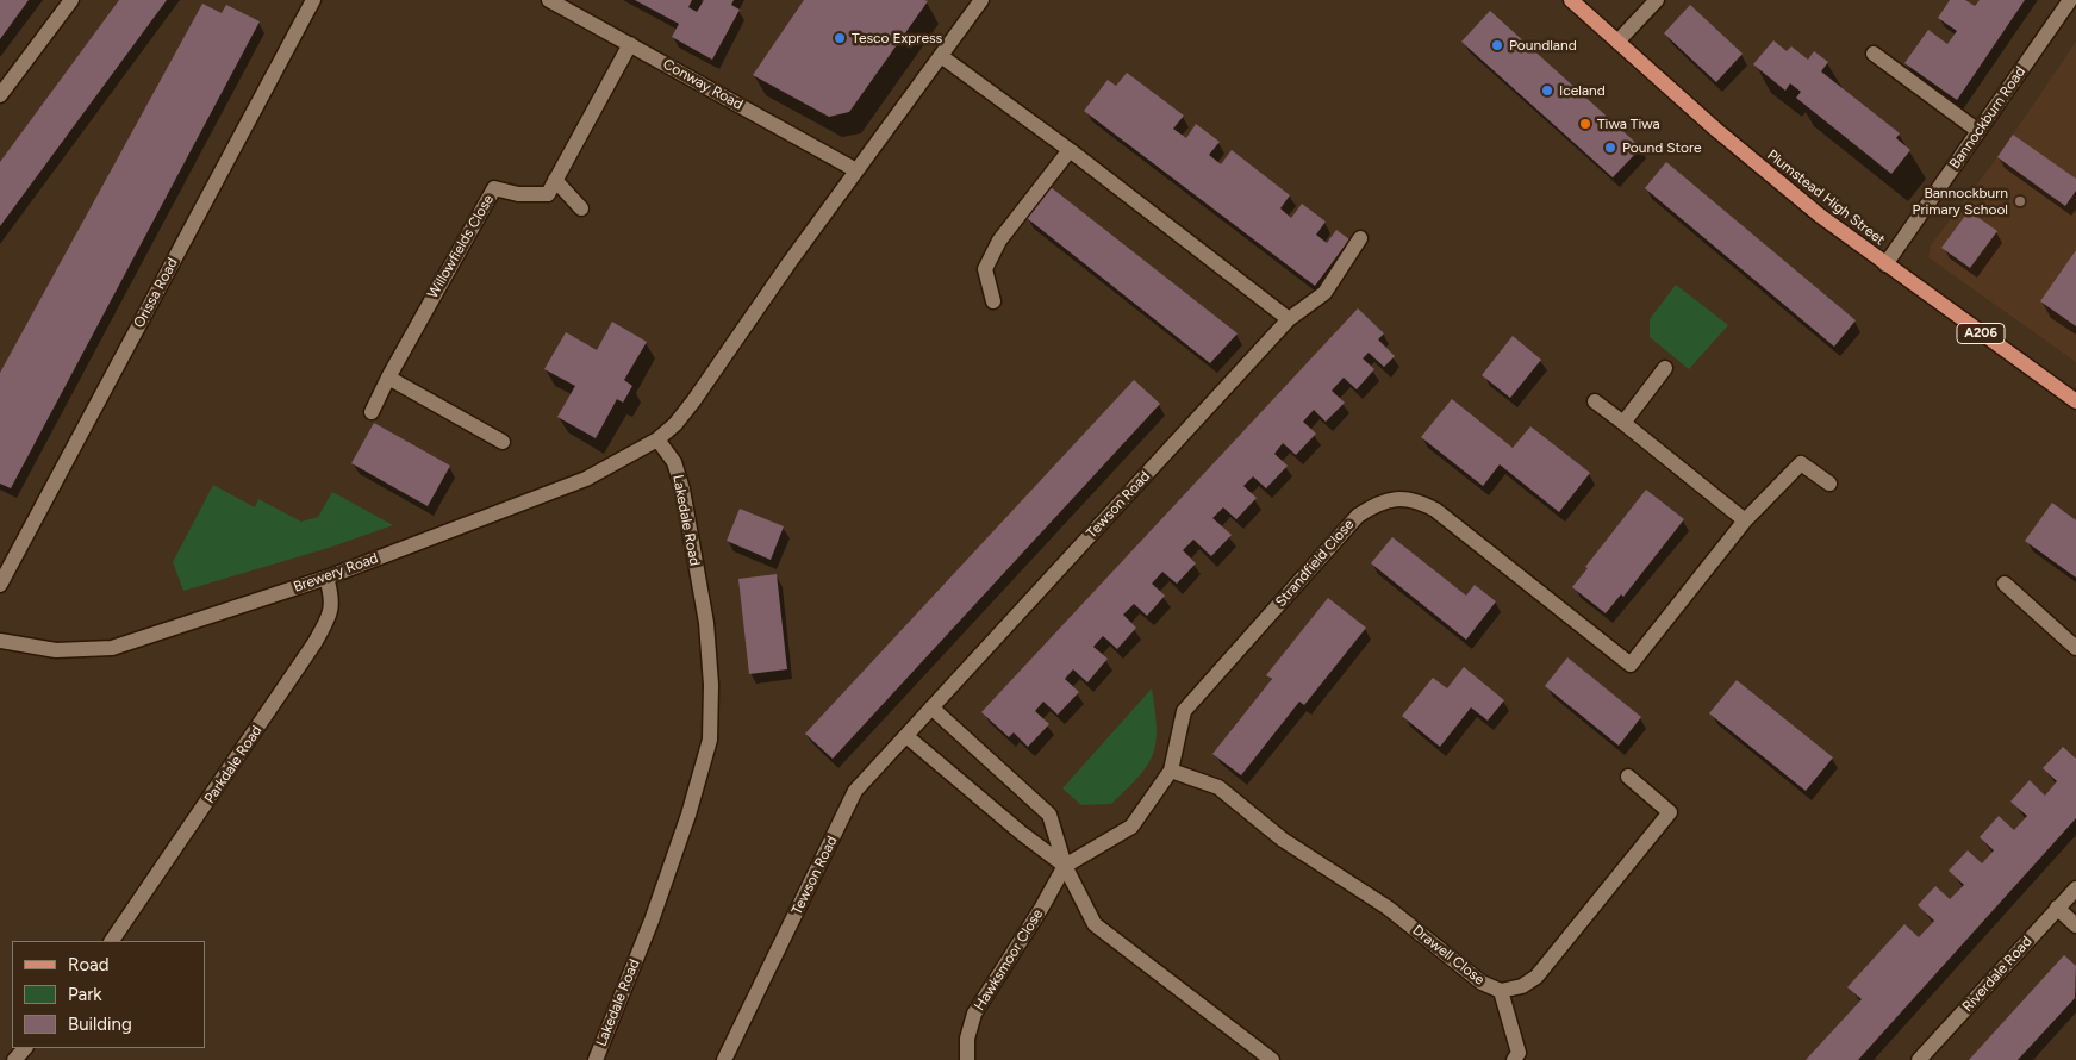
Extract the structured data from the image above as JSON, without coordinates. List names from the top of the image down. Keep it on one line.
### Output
{"streets":{"main road":["Plumstead High Street","A206"],"street":["Conway Road","Bannockburn Road","Willowfields Close","Orissa Road","Tewson Road","Lakedale Road","Strandfield Close","Brewery Road","Parkdale Road","Drawell Close","Hawksmoor Close","Riverdale Road"]},"crossings":[["Conway Road","Willowfields Close"],["Bannockburn Road","Plumstead High Street"],["Lakedale Road","Brewery Road"],["Strandfield Close","Drawell Close"],["Strandfield Close","Hawksmoor Close"],["Brewery Road","Parkdale Road"]],"places":["Tesco Express","Poundland","Iceland","Tiwa Tiwa","Pound Store","Bannockburn Primary School"],"legend":["Road","Park","Building"]}
